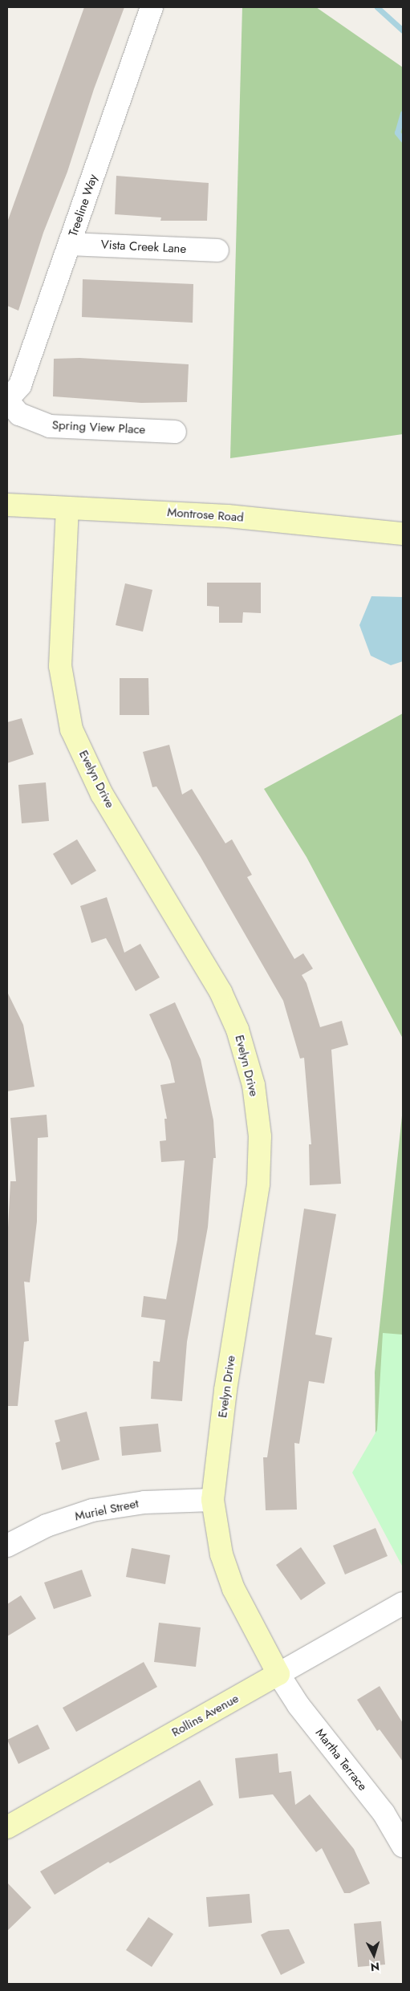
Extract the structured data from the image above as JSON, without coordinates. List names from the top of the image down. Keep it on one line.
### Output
{"streets":{"street":["Treeline Way","Vista Creek Lane","Spring View Place","Montrose Road","Evelyn Drive","Muriel Street","Rollins Avenue","Martha Terrace"]},"crossings":[["Treeline Way","Vista Creek Lane"],["Treeline Way","Spring View Place"],["Montrose Road","Evelyn Drive"],["Evelyn Drive","Muriel Street"],["Evelyn Drive","Rollins Avenue"],["Evelyn Drive","Martha Terrace"],["Rollins Avenue","Martha Terrace"]],"north":"bottom"}
